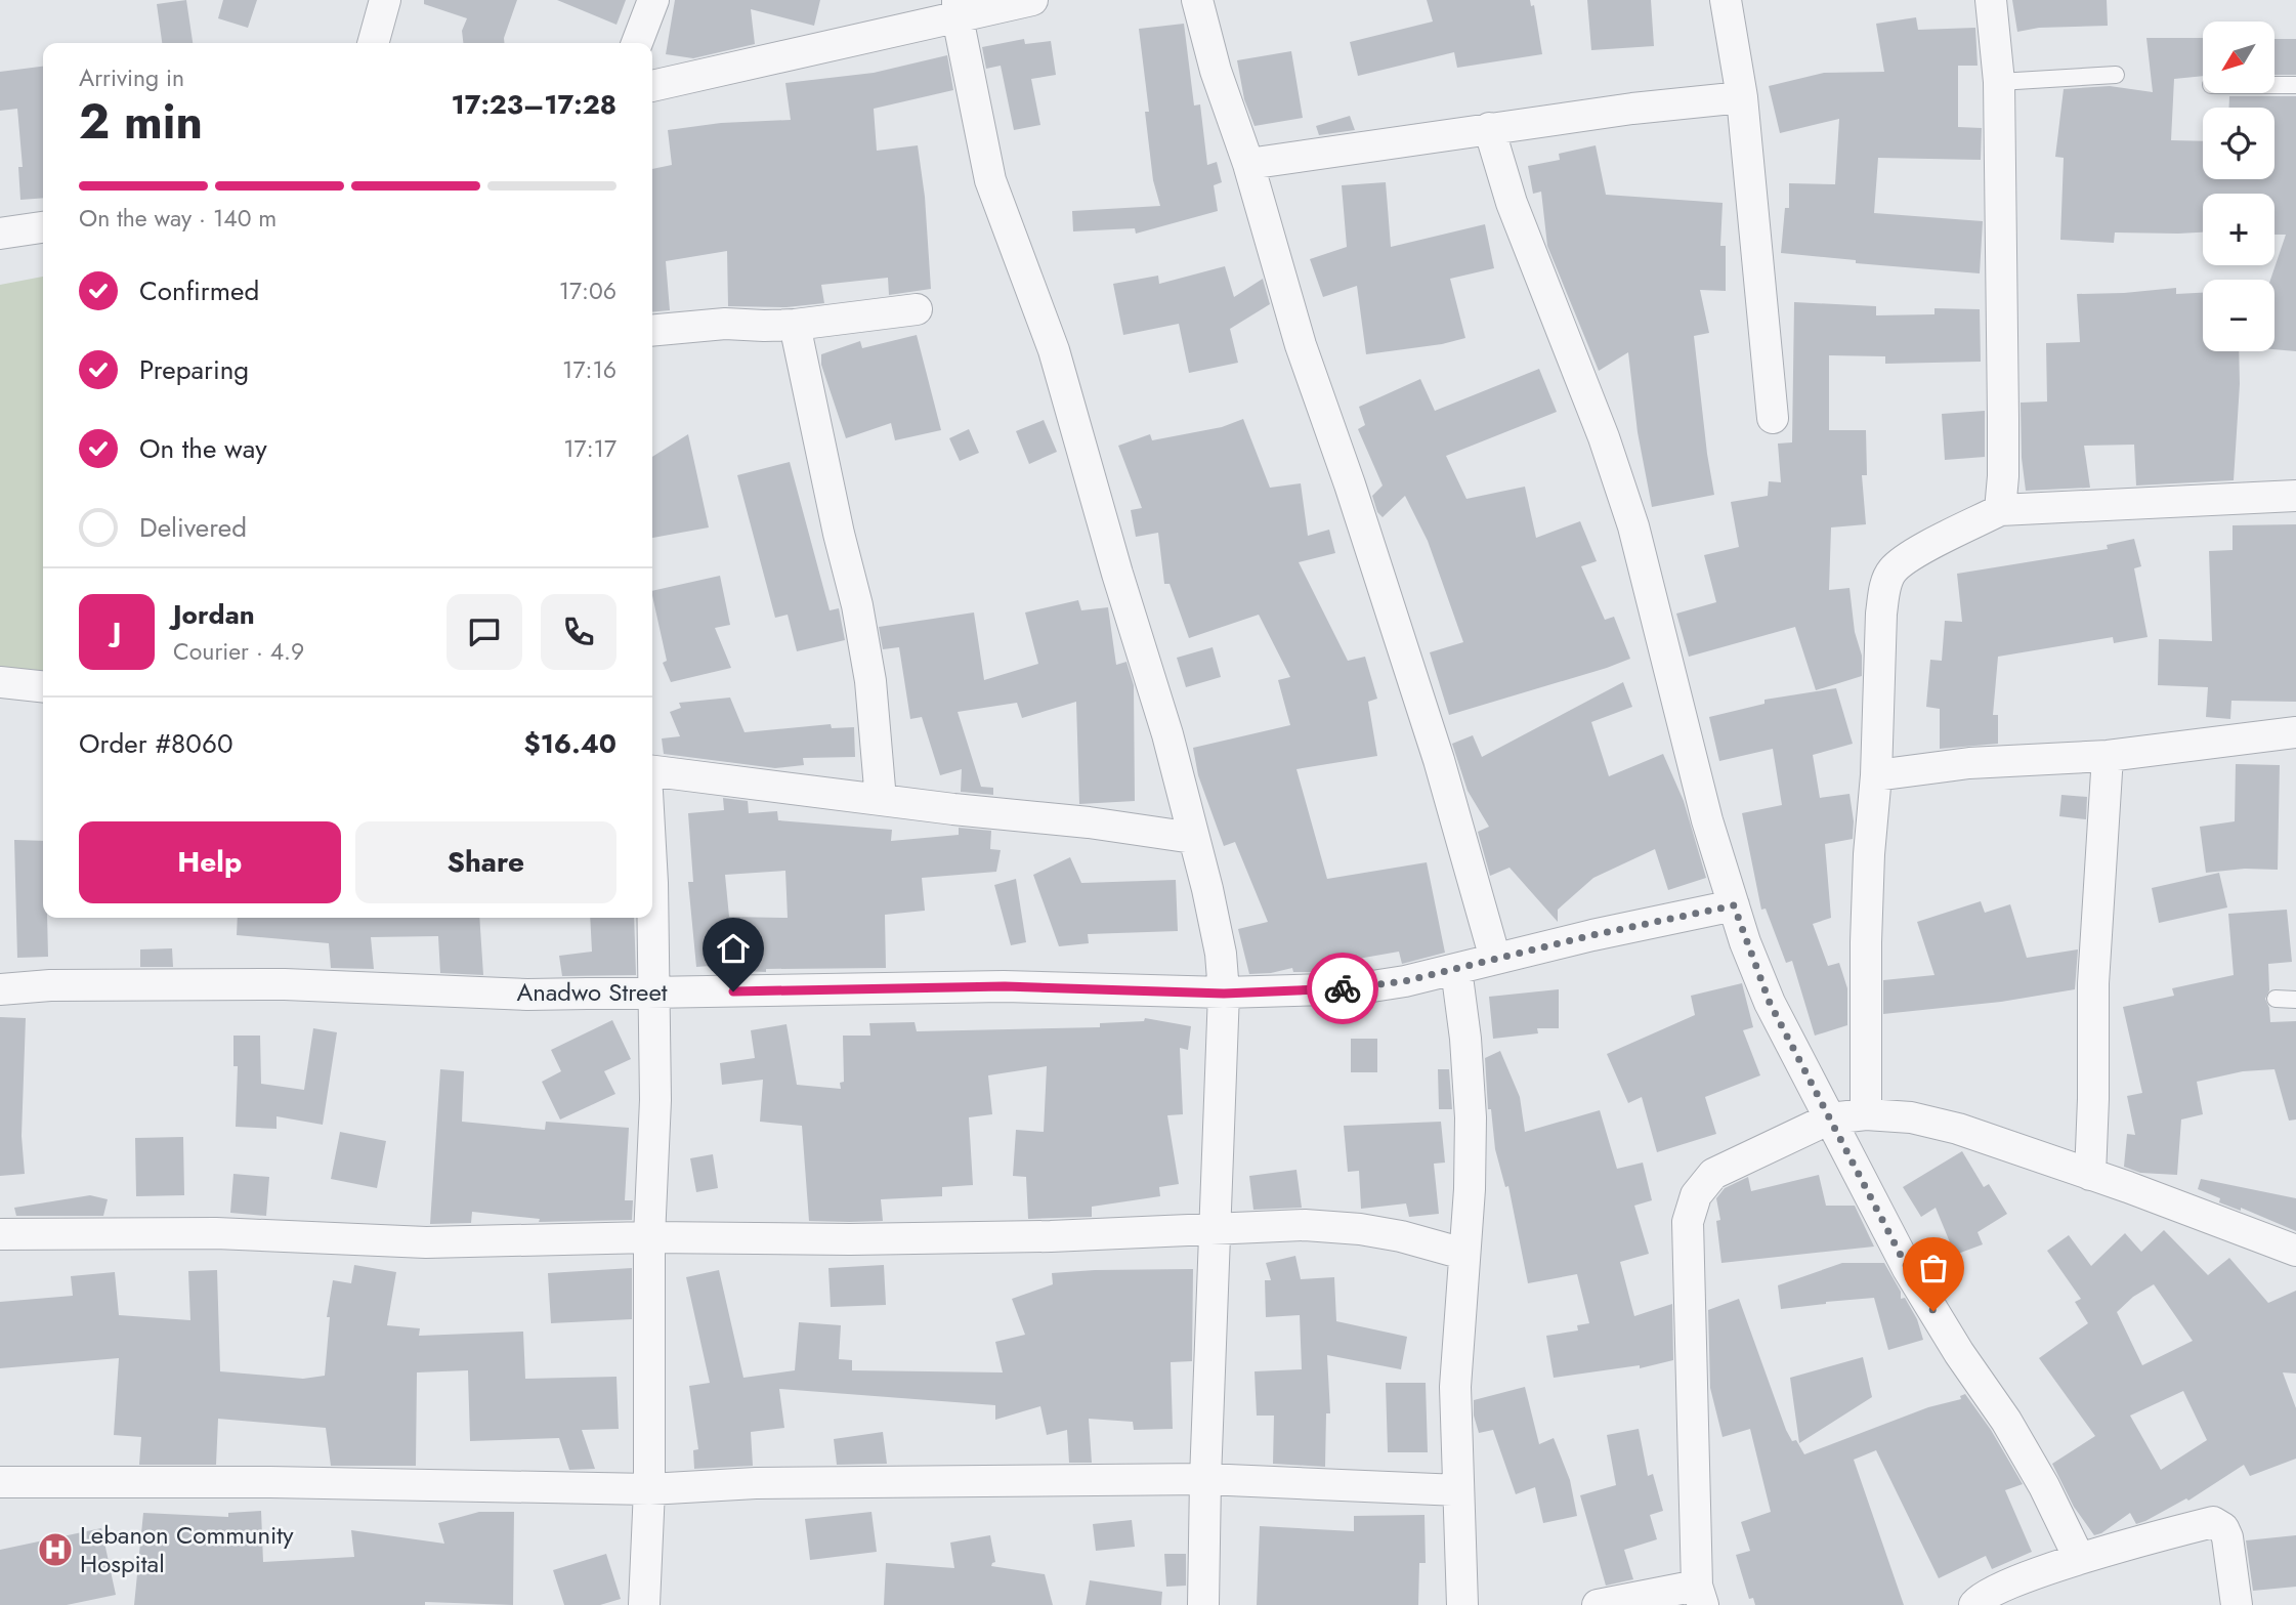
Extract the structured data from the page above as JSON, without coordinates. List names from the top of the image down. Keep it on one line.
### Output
{"streets":{"street":["Anadwo Street"]},"places":{"hospital":["Lebanon Community Hospital"]},"north":"bottom left","page":{"map_buttons":["+","−"],"heading":["2 min","Arriving in","17:23–17:28"],"panel":["Jordan","Courier · 4.9","Order #8060","$16.40"],"bar":"On the way · 140 m","list":[["Confirmed","17:06"],["Preparing","17:16"],["On the way","17:17"],"Delivered"],"round":"J","buttons":["Help","Share"]}}
